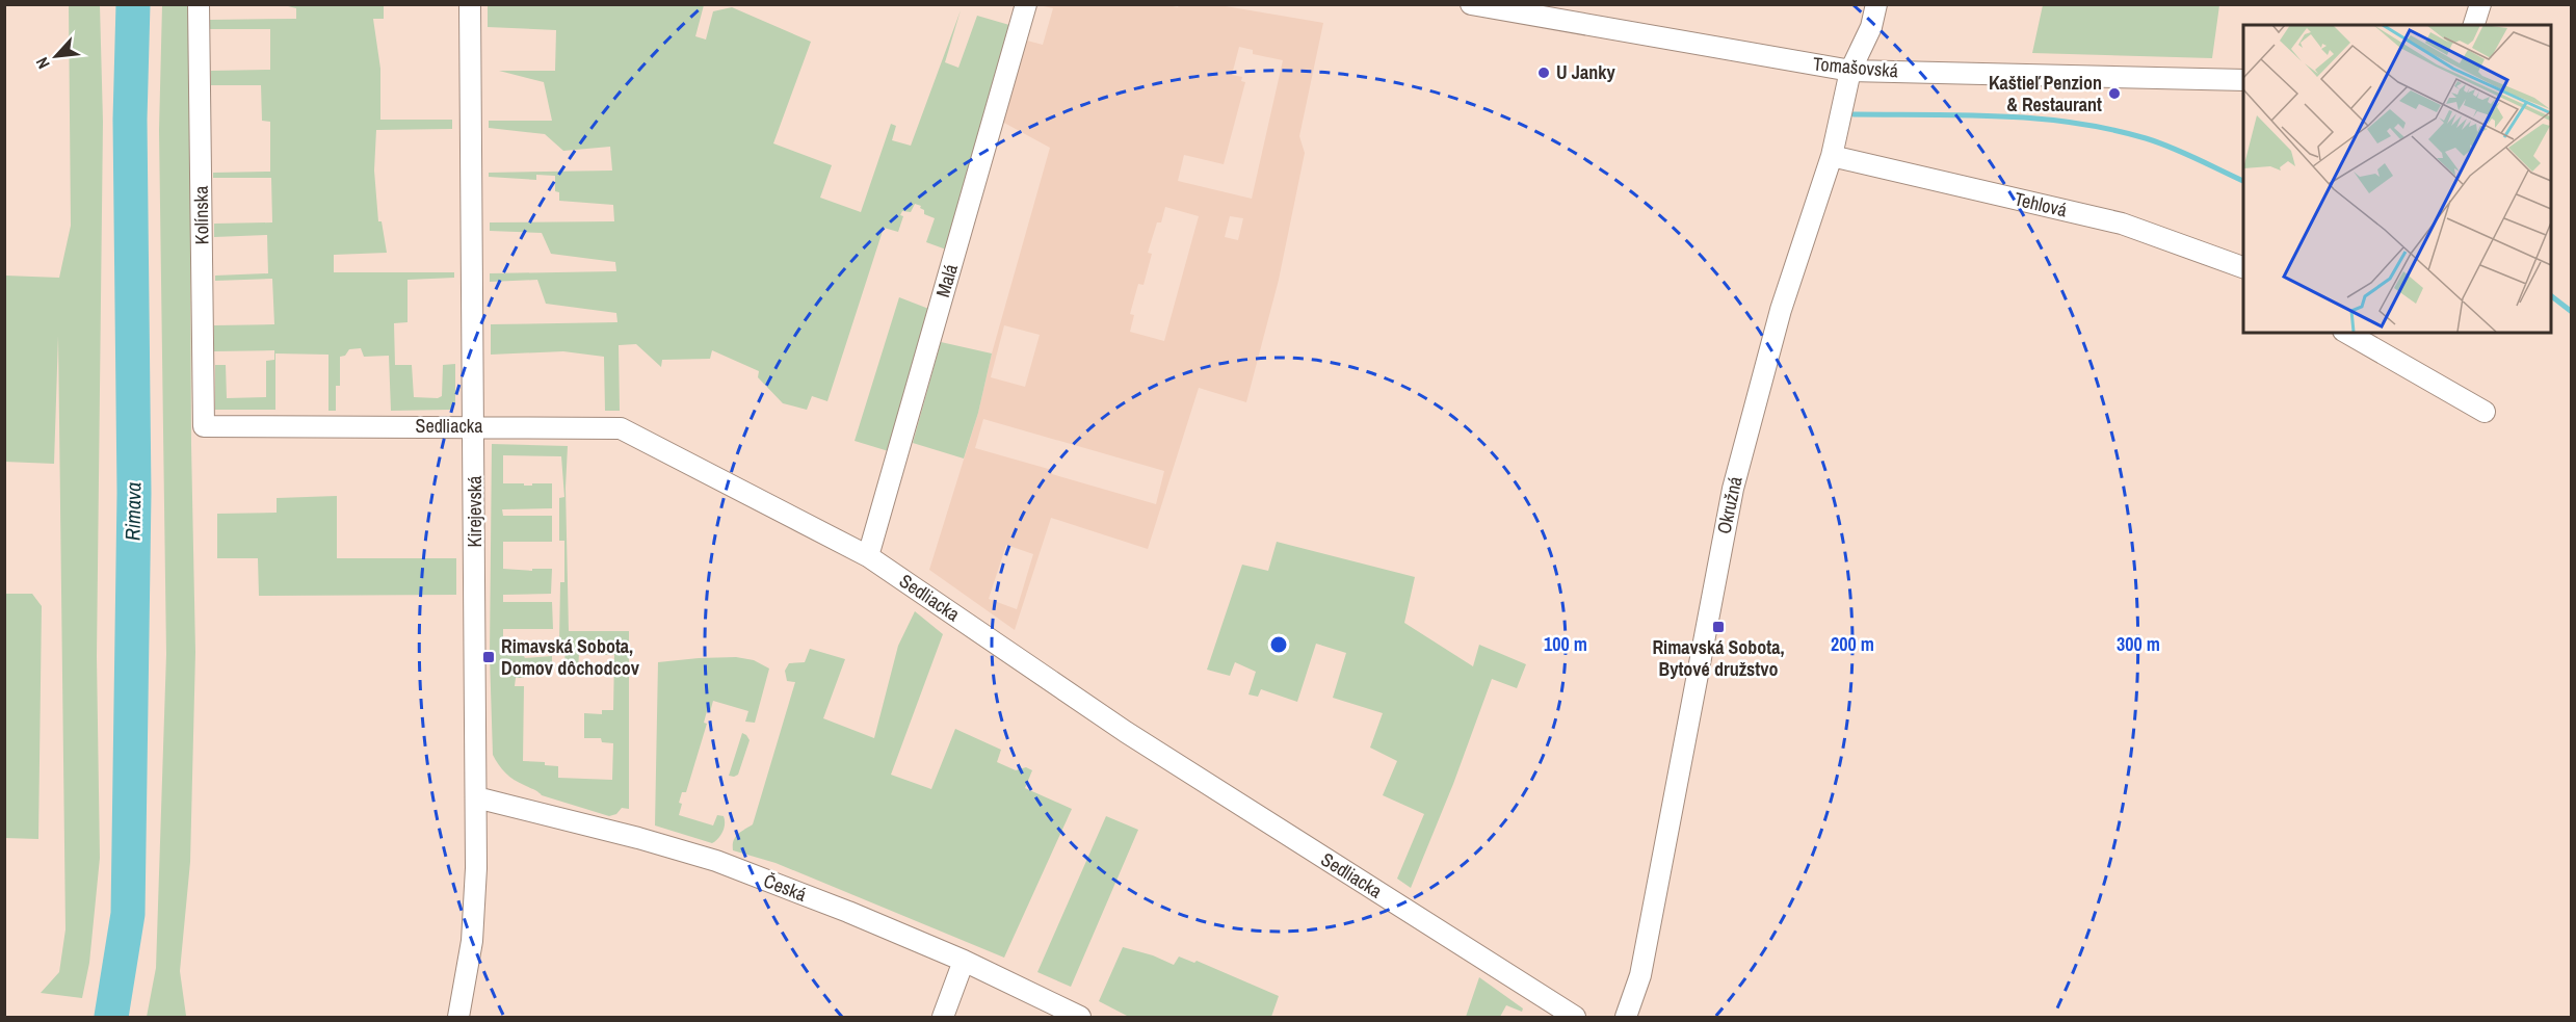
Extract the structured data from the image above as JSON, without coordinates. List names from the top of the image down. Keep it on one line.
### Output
{"streets":{"street":["Tomašovská","Tehlová","Kolínska","Malá","Sedliacka","Okružná","Kirejevská","Česká"]},"crossings":[["Tomašovská","Okružná"],["Tehlová","Okružná"],["Kolínska","Sedliacka"],["Malá","Sedliacka"],["Sedliacka","Kirejevská"],["Kirejevská","Česká"]],"water":["Rimava"],"places":{"other":["U Janky","Kaštieľ Penzion & Restaurant"],"transit":["Rimavská Sobota, Bytové družstvo","Rimavská Sobota, Domov dôchodcov"]},"north":"bottom left","rings":["100 m","200 m","300 m"]}
